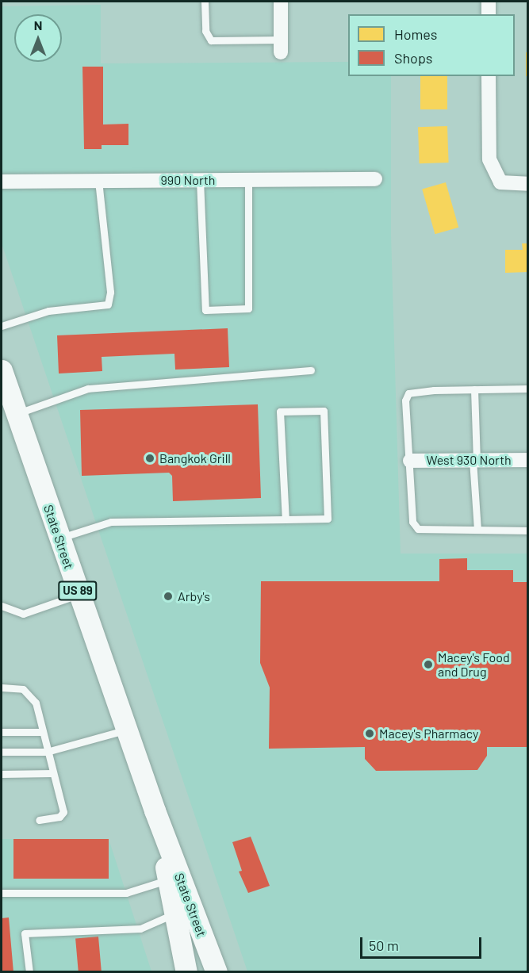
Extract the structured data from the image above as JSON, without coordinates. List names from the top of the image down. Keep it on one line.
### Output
{"streets":{"main road":["State Street","US 89"],"street":["990 North","West 930 North"]},"places":["Bangkok Grill","Arby's","Macey's Food and Drug","Macey's Pharmacy"],"legend":["Homes","Shops"],"scale_bar":"50 m","north":"top"}
